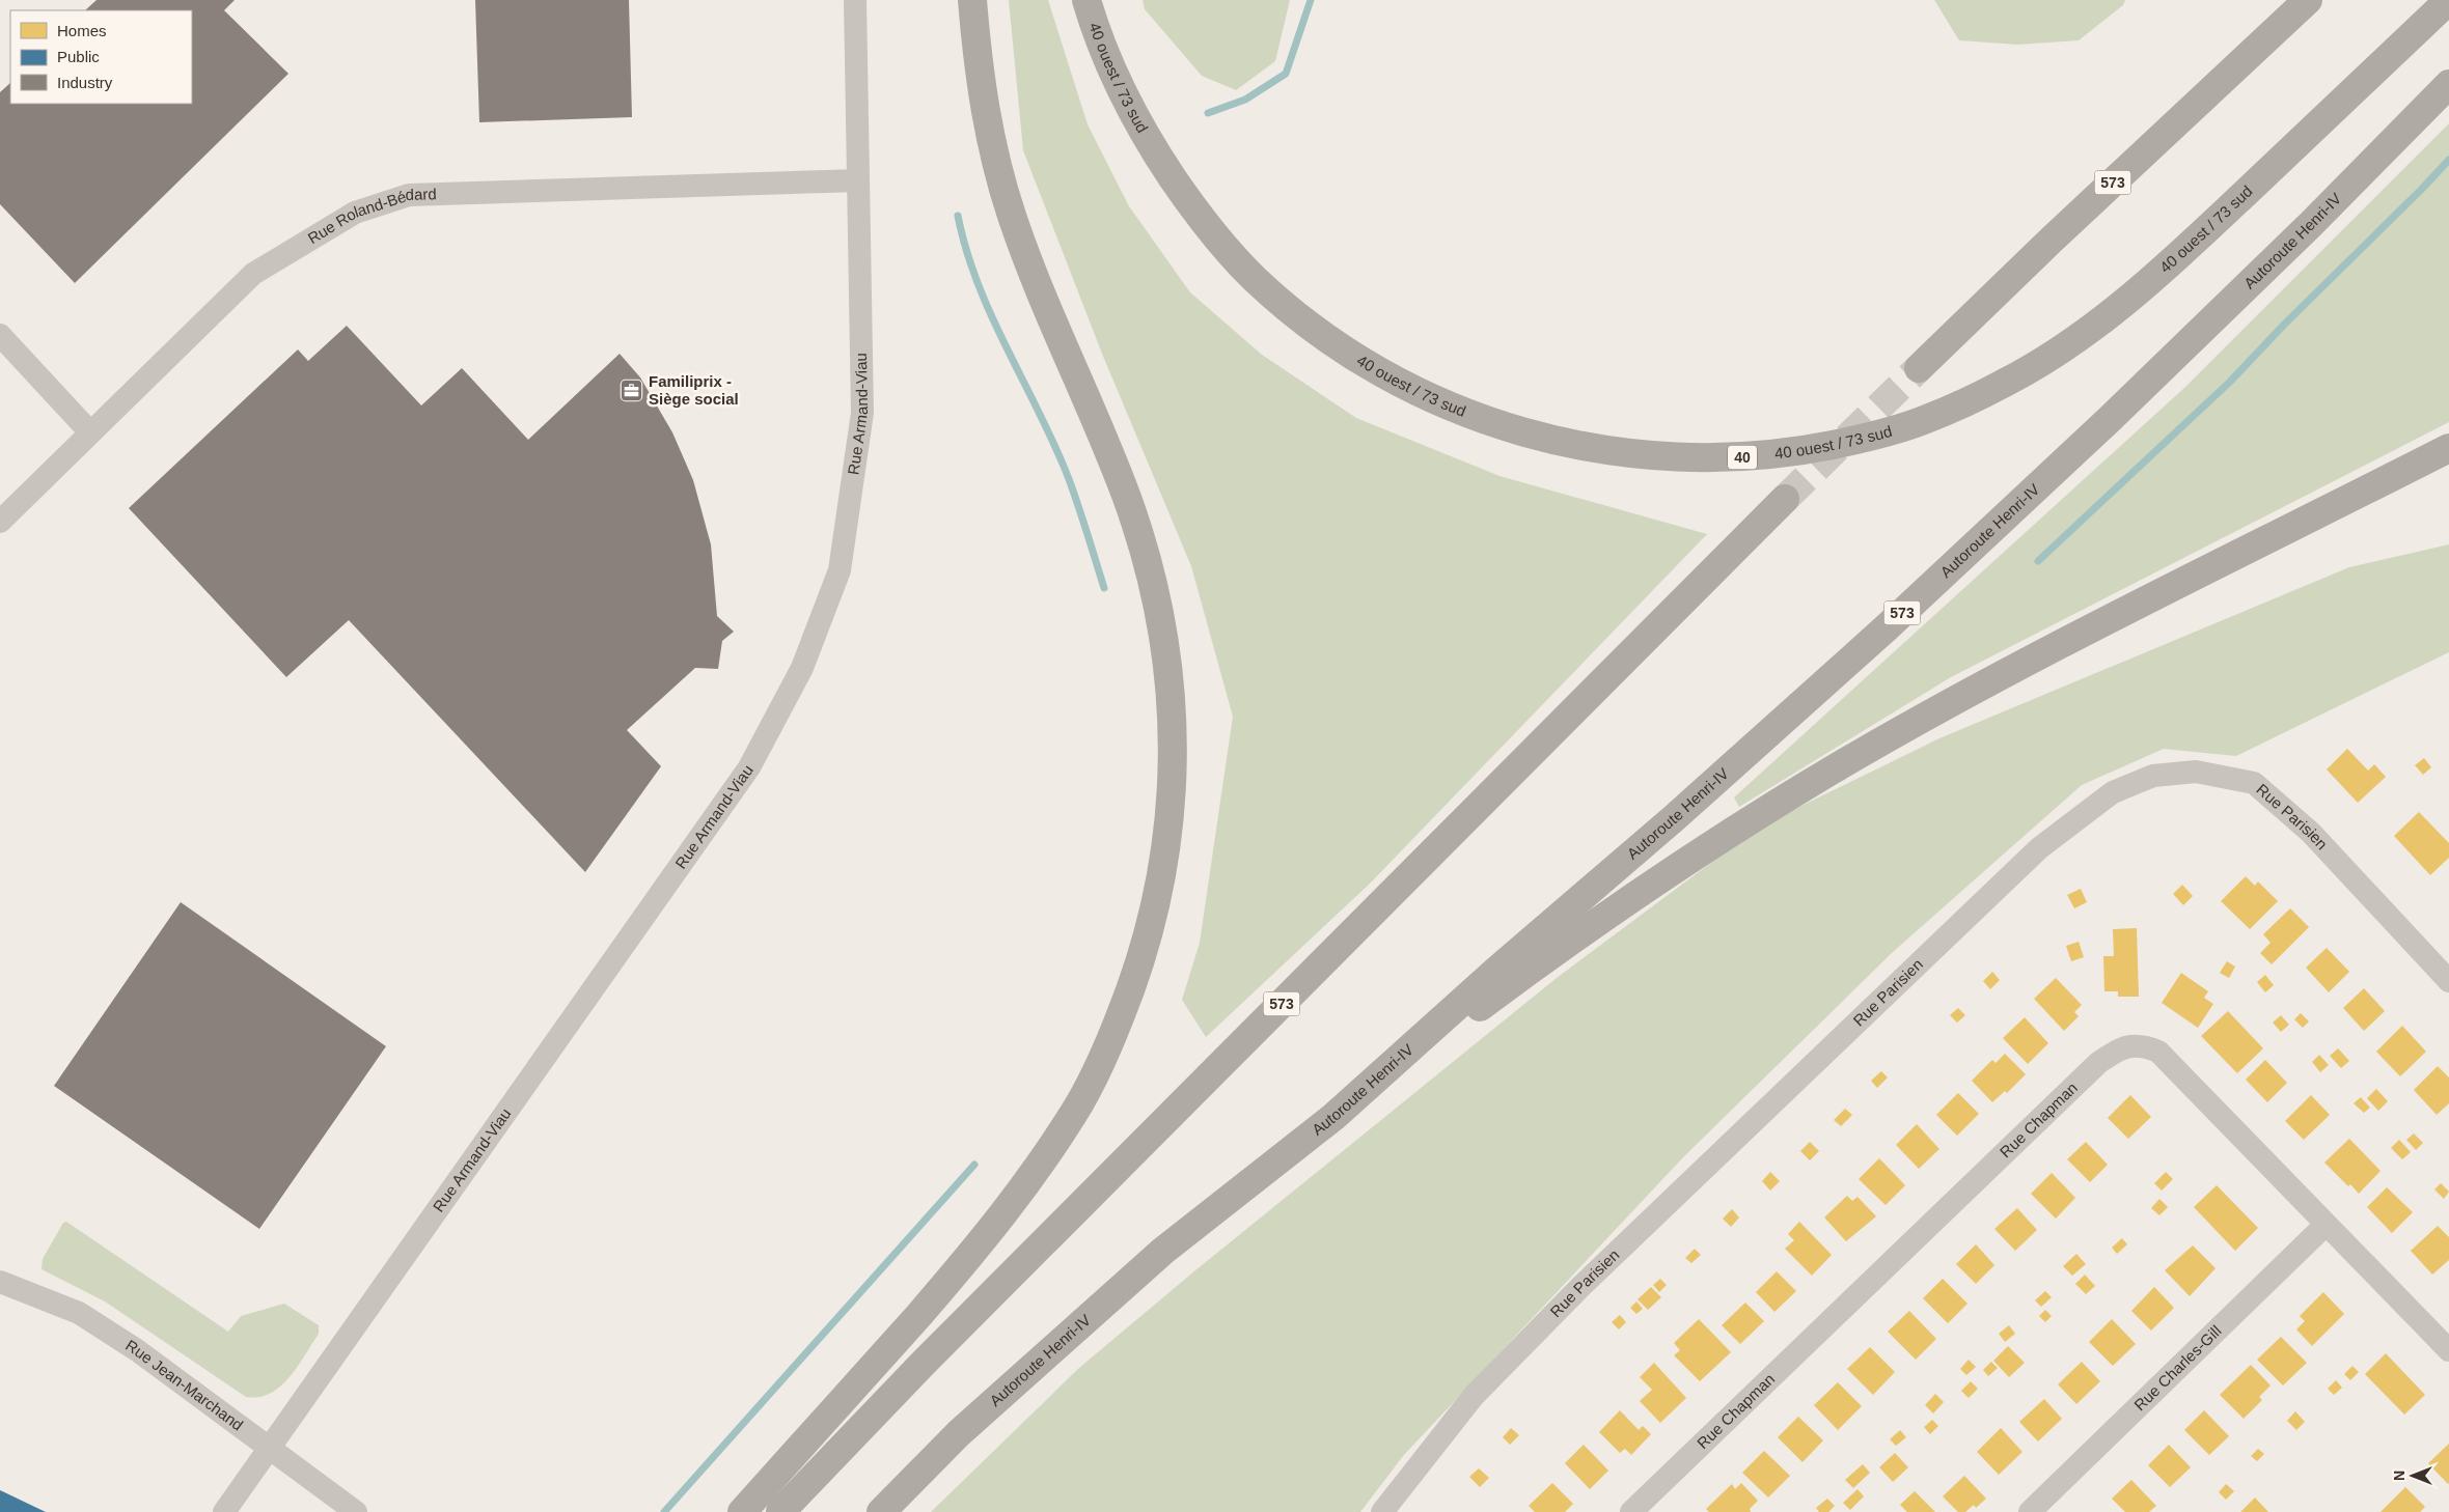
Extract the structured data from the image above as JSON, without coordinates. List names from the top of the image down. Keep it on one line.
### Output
{"streets":{"highway":["40 ouest / 73 sud","573","Autoroute Henri-IV","40"],"street":["Rue Roland-Bédard","Rue Armand-Viau","Rue Parisien","Rue Chapman","Rue Charles-Gill","Rue Jean-Marchand"]},"crossings":[["Rue Roland-Bédard","Rue Armand-Viau"],["Rue Armand-Viau","Rue Jean-Marchand"],["Rue Chapman","Rue Charles-Gill"]],"places":{"office":["Familiprix - Siège social"]},"legend":["Homes","Public","Industry"],"north":"left"}
